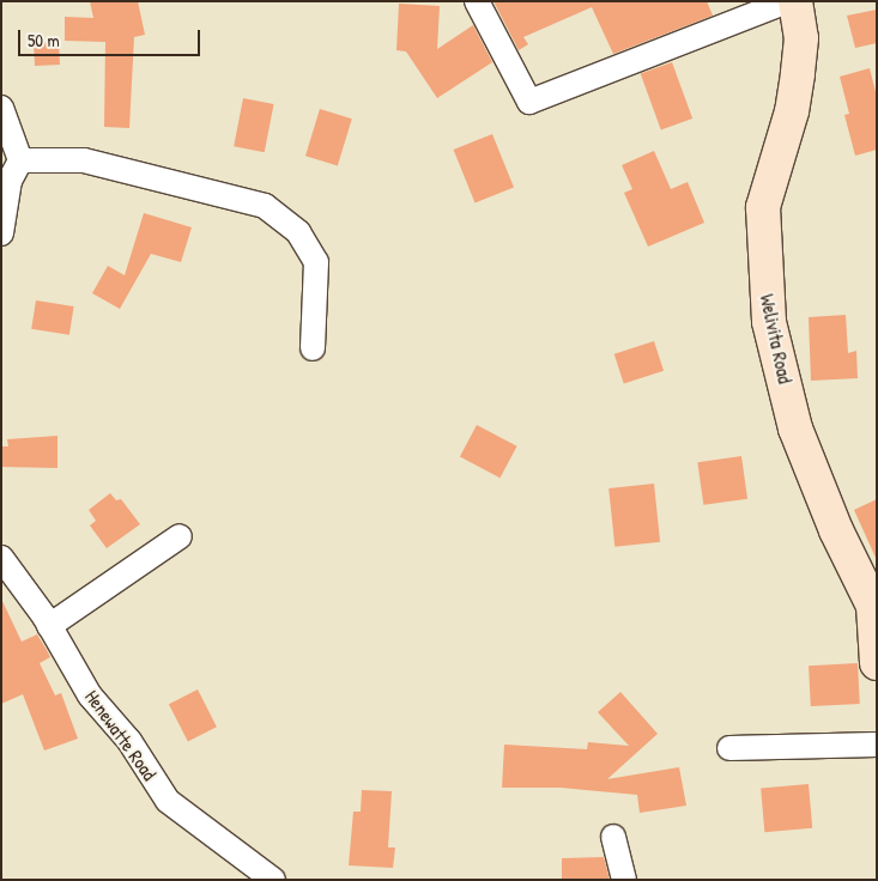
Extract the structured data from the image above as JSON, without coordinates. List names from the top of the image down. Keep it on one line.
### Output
{"streets":{"street":["Welivita Road","Henewatte Road"]},"scale_bar":"50 m"}
